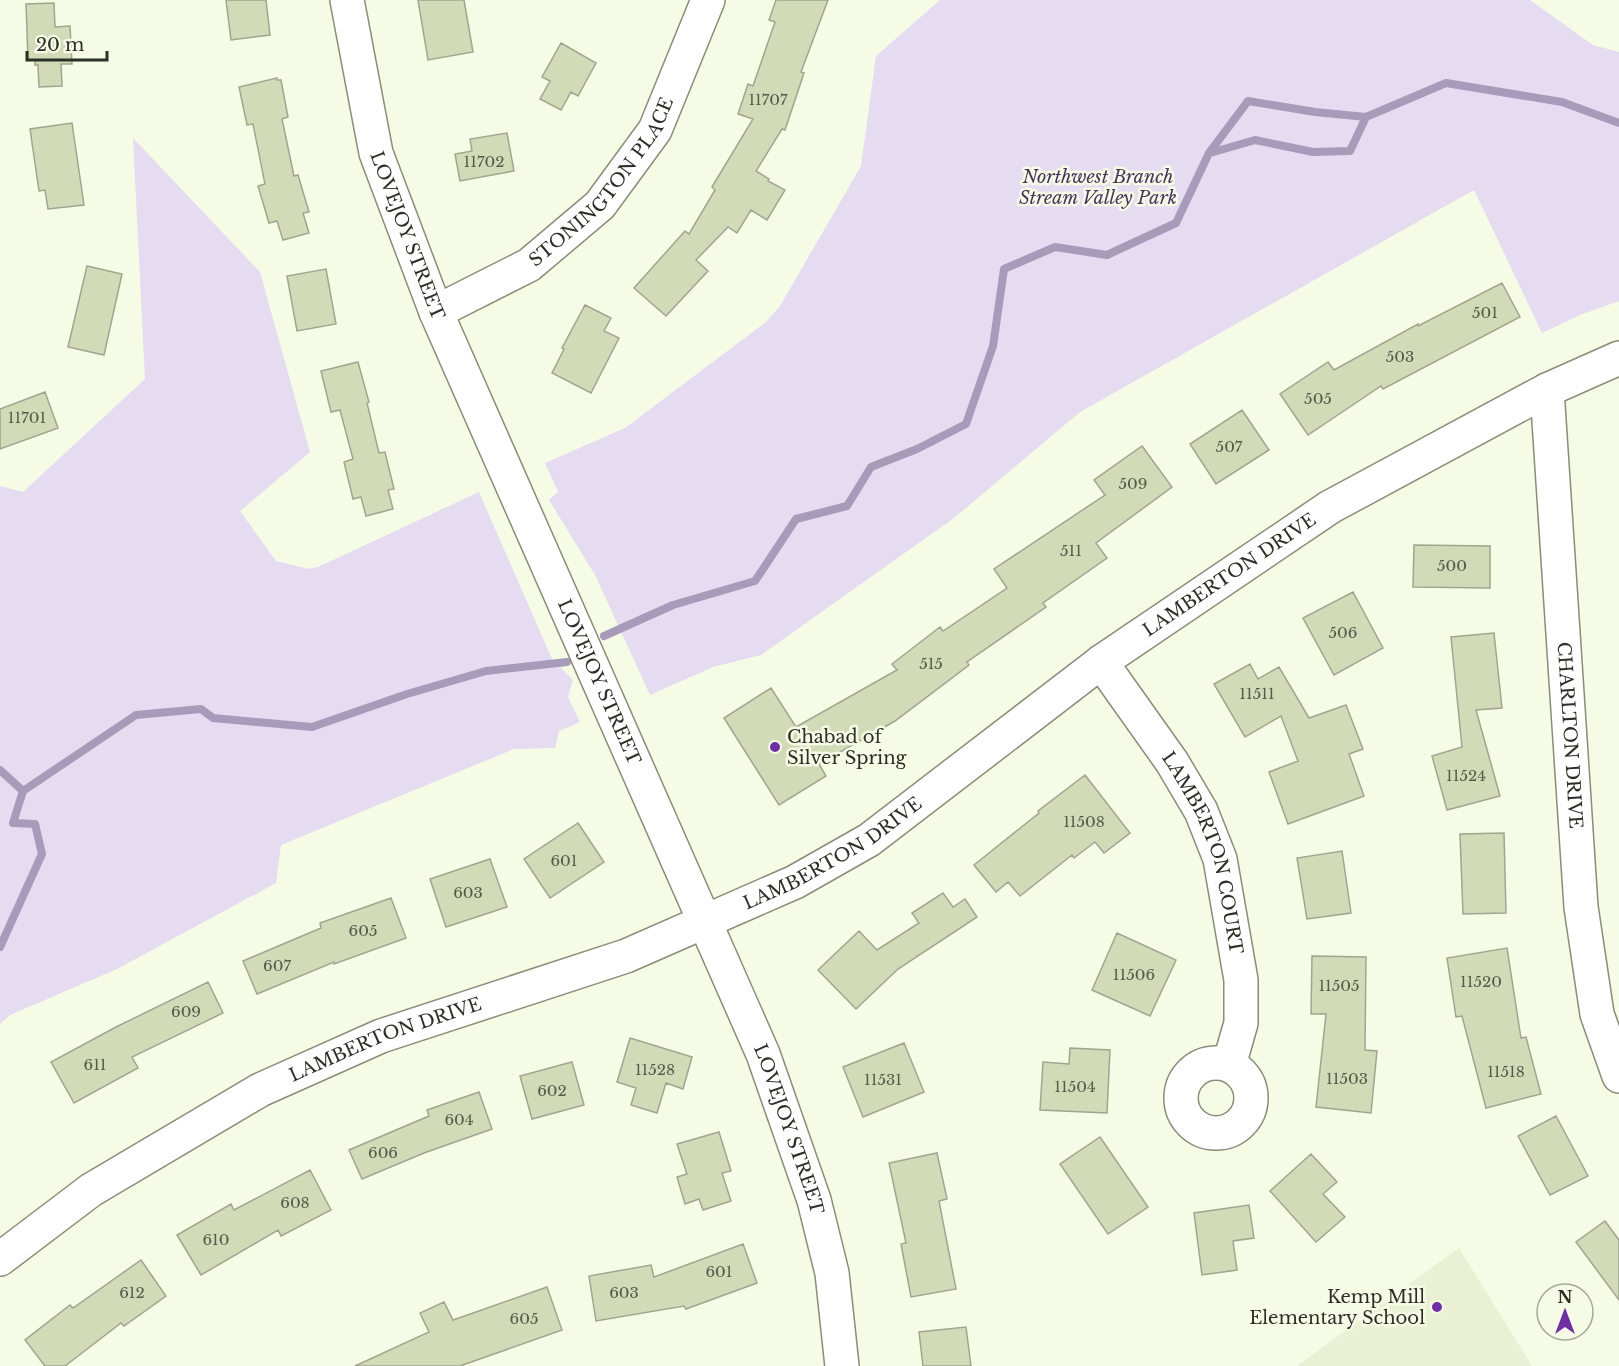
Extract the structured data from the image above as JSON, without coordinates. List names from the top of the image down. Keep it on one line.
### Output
{"streets":{"street":["STONINGTON PLACE","LOVEJOY STREET","LAMBERTON DRIVE","CHARLTON DRIVE","LAMBERTON COURT"]},"crossings":[["STONINGTON PLACE","LOVEJOY STREET"],["LOVEJOY STREET","LAMBERTON DRIVE"],["LAMBERTON DRIVE","CHARLTON DRIVE"],["LAMBERTON DRIVE","LAMBERTON COURT"]],"parks":["Northwest Branch Stream Valley Park"],"places":["Chabad of Silver Spring","Kemp Mill Elementary School"],"house_numbers":["11707","11702","501","503","505","11701","507","509","511","500","506","515","11511","11524","11508","601","603","605","607","11506","11520","11505","609","611","11528","11518","11503","11531","11504","602","604","606","608","610","601","612","603","605"],"scale_bar":"20 m","north":"top"}
